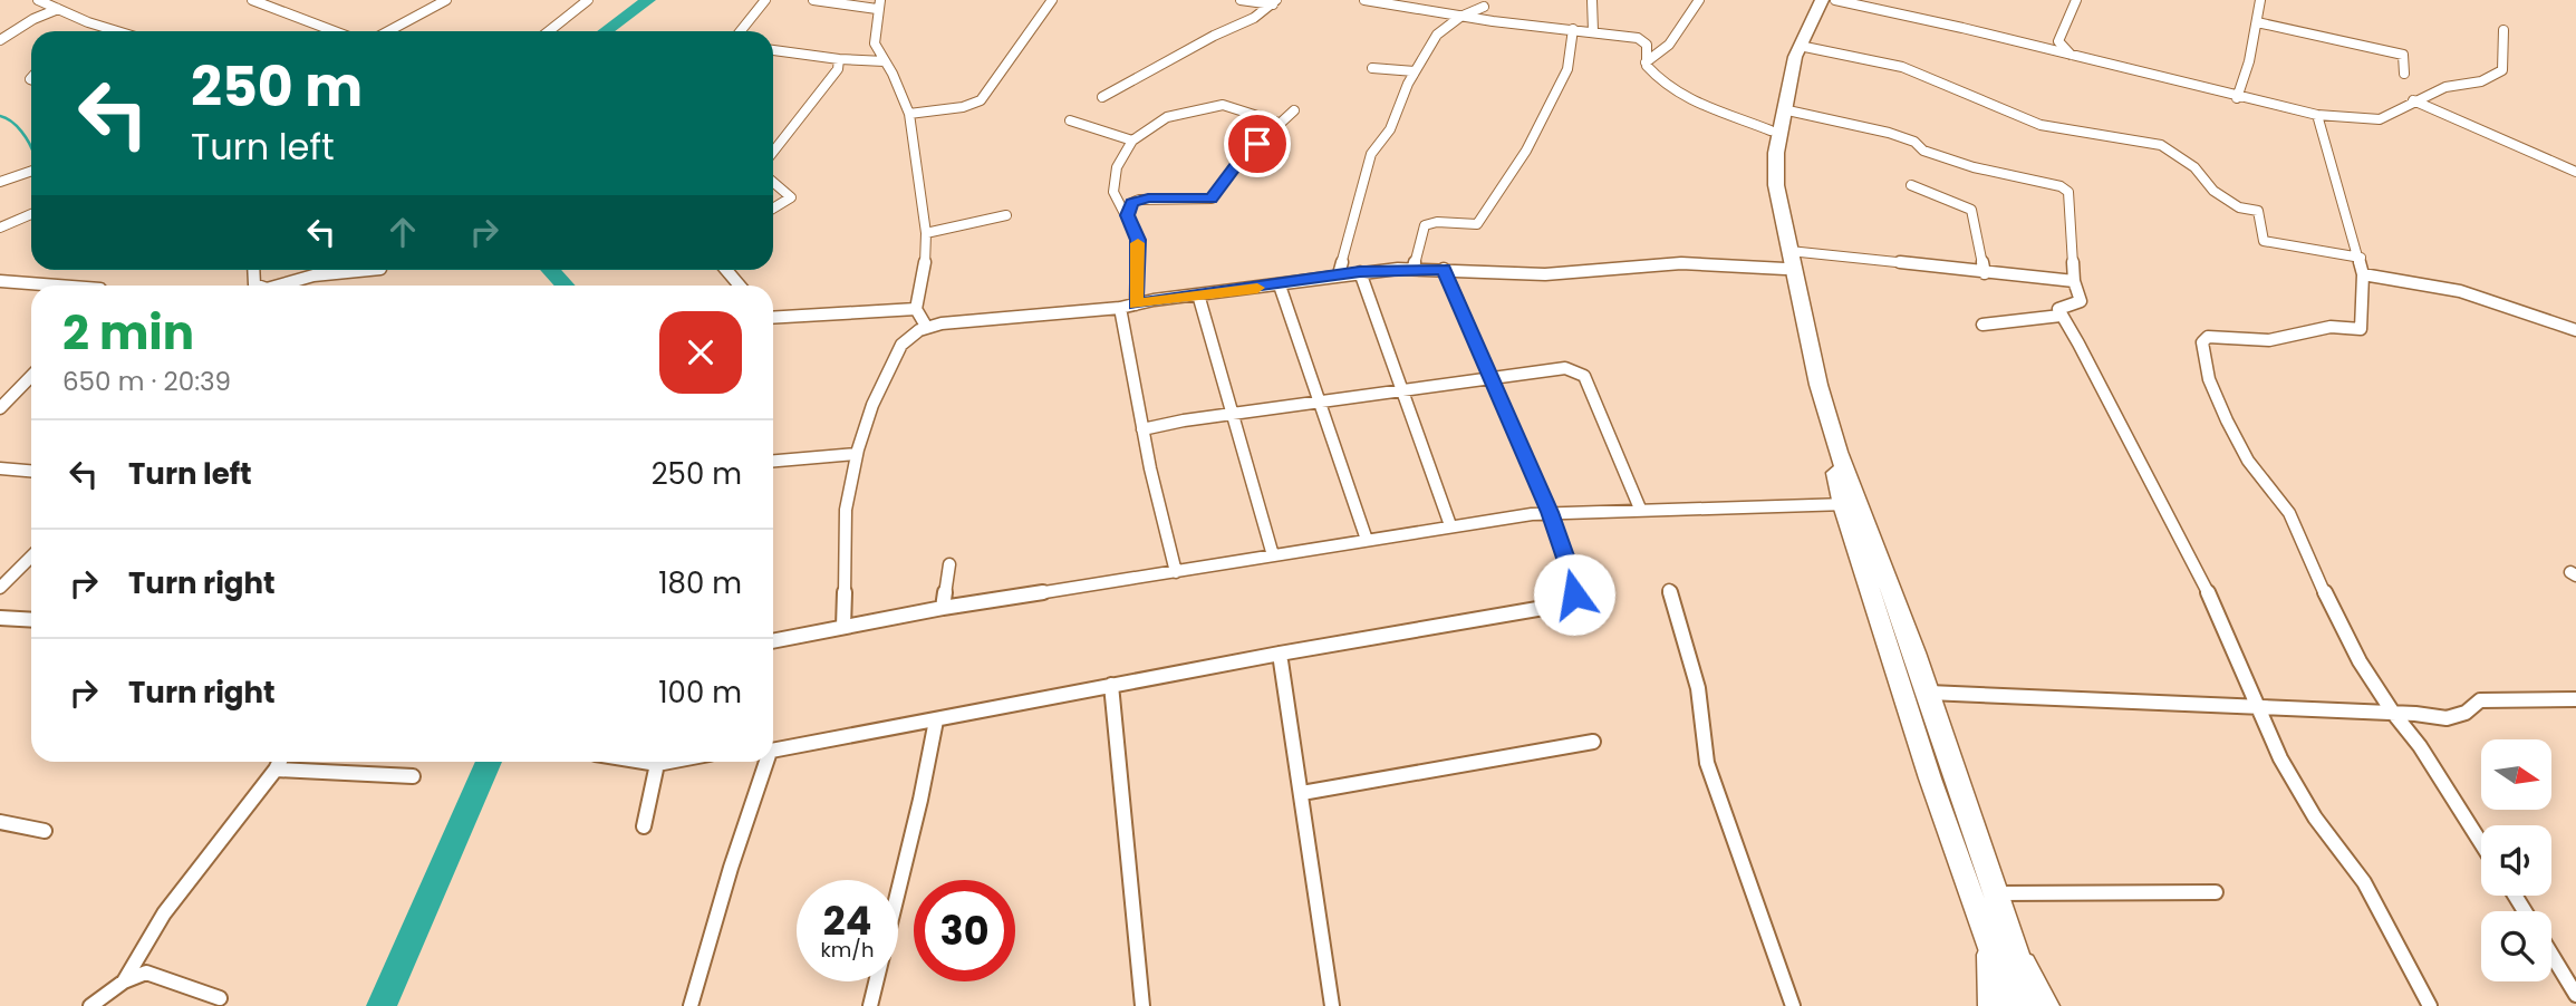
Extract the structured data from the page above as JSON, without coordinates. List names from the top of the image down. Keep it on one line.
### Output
{"north":"right","page":{"turn":["250 m","Turn left"],"heading":["2 min","650 m · 20:39"],"list":[{"name":"Turn left","value":"250 m"},{"name":"Turn right","value":"180 m"},{"name":"Turn right","value":"100 m"}],"speed":"24 km/h","limit":"30"}}
